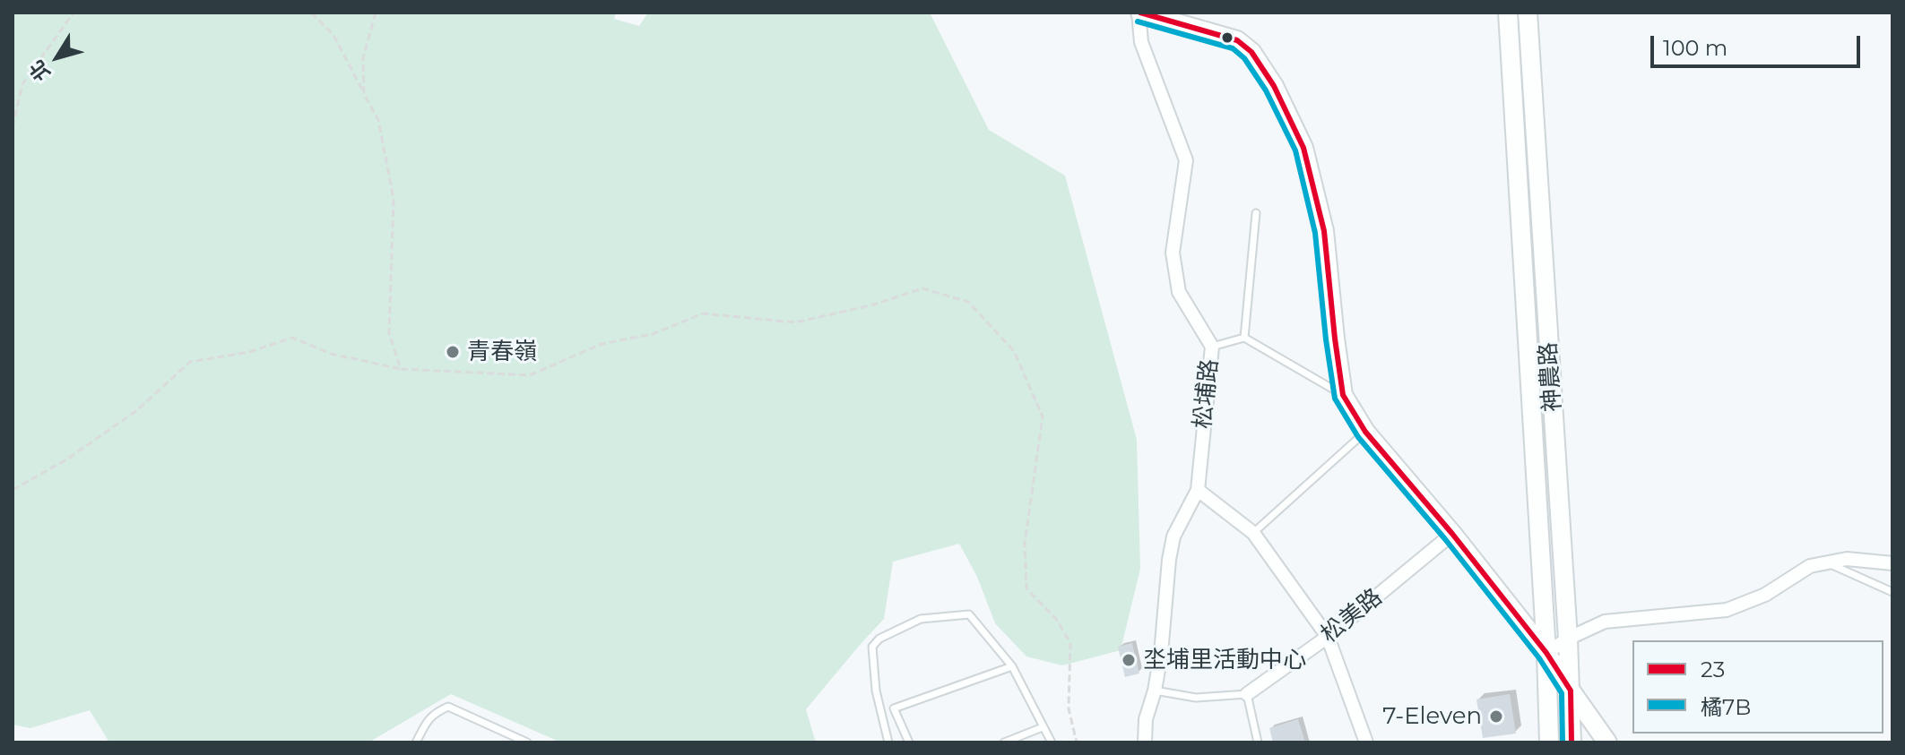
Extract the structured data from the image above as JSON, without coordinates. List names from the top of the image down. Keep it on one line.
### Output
{"streets":{"street":["神農路","松埔路","松美路"]},"places":["青春嶺","坔埔里活動中心","7-Eleven"],"lines":["transit line 23","transit line 橘7B"],"legend":["23","橘7B"],"scale_bar":"100 m","north":"bottom left"}
